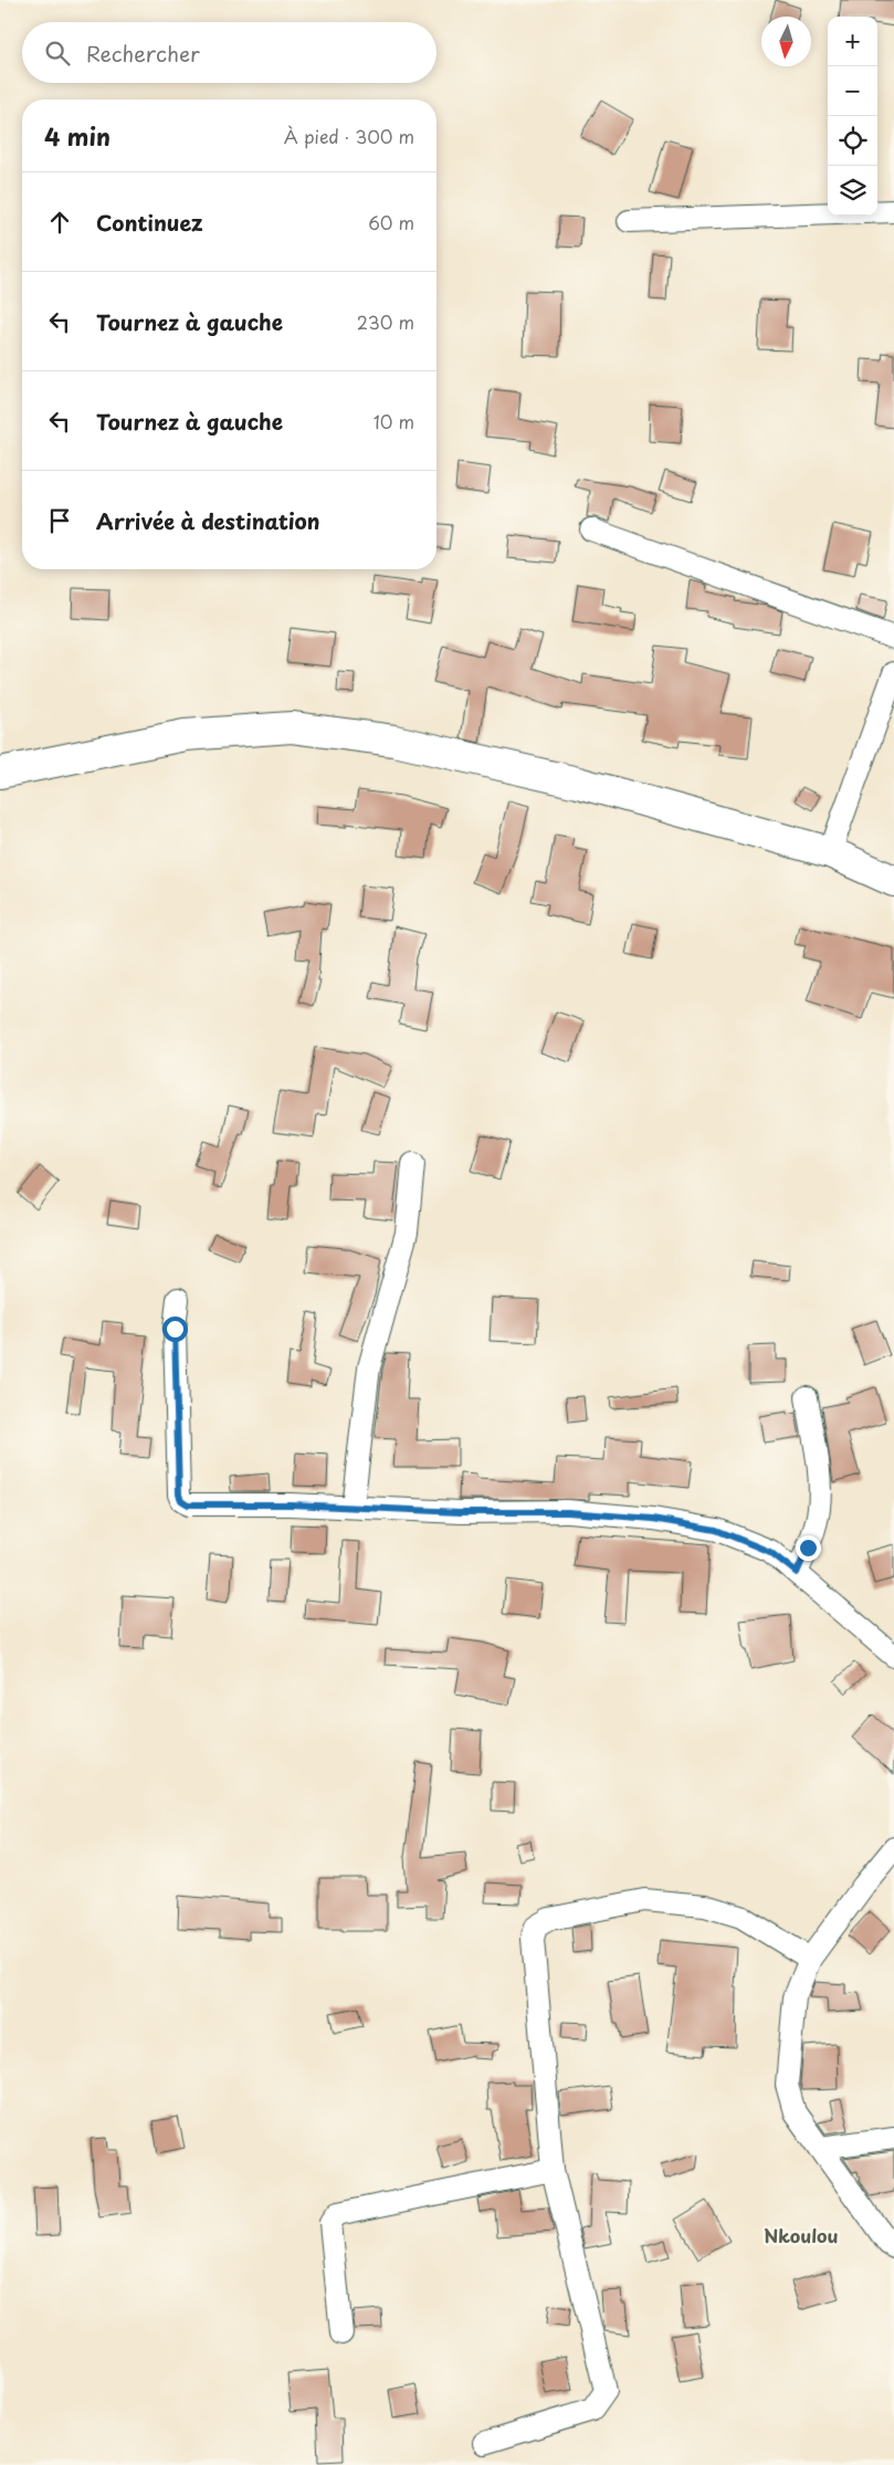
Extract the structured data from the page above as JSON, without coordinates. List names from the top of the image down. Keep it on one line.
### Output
{"districts":["Nkoulou"],"north":"bottom","page":{"map_buttons":["+","−"],"search":"Rechercher","heading":["4 min","À pied · 300 m"],"list":[["Continuez","60 m"],["Tournez à gauche","230 m"],["Tournez à gauche","10 m"],"Arrivée à destination"]}}
